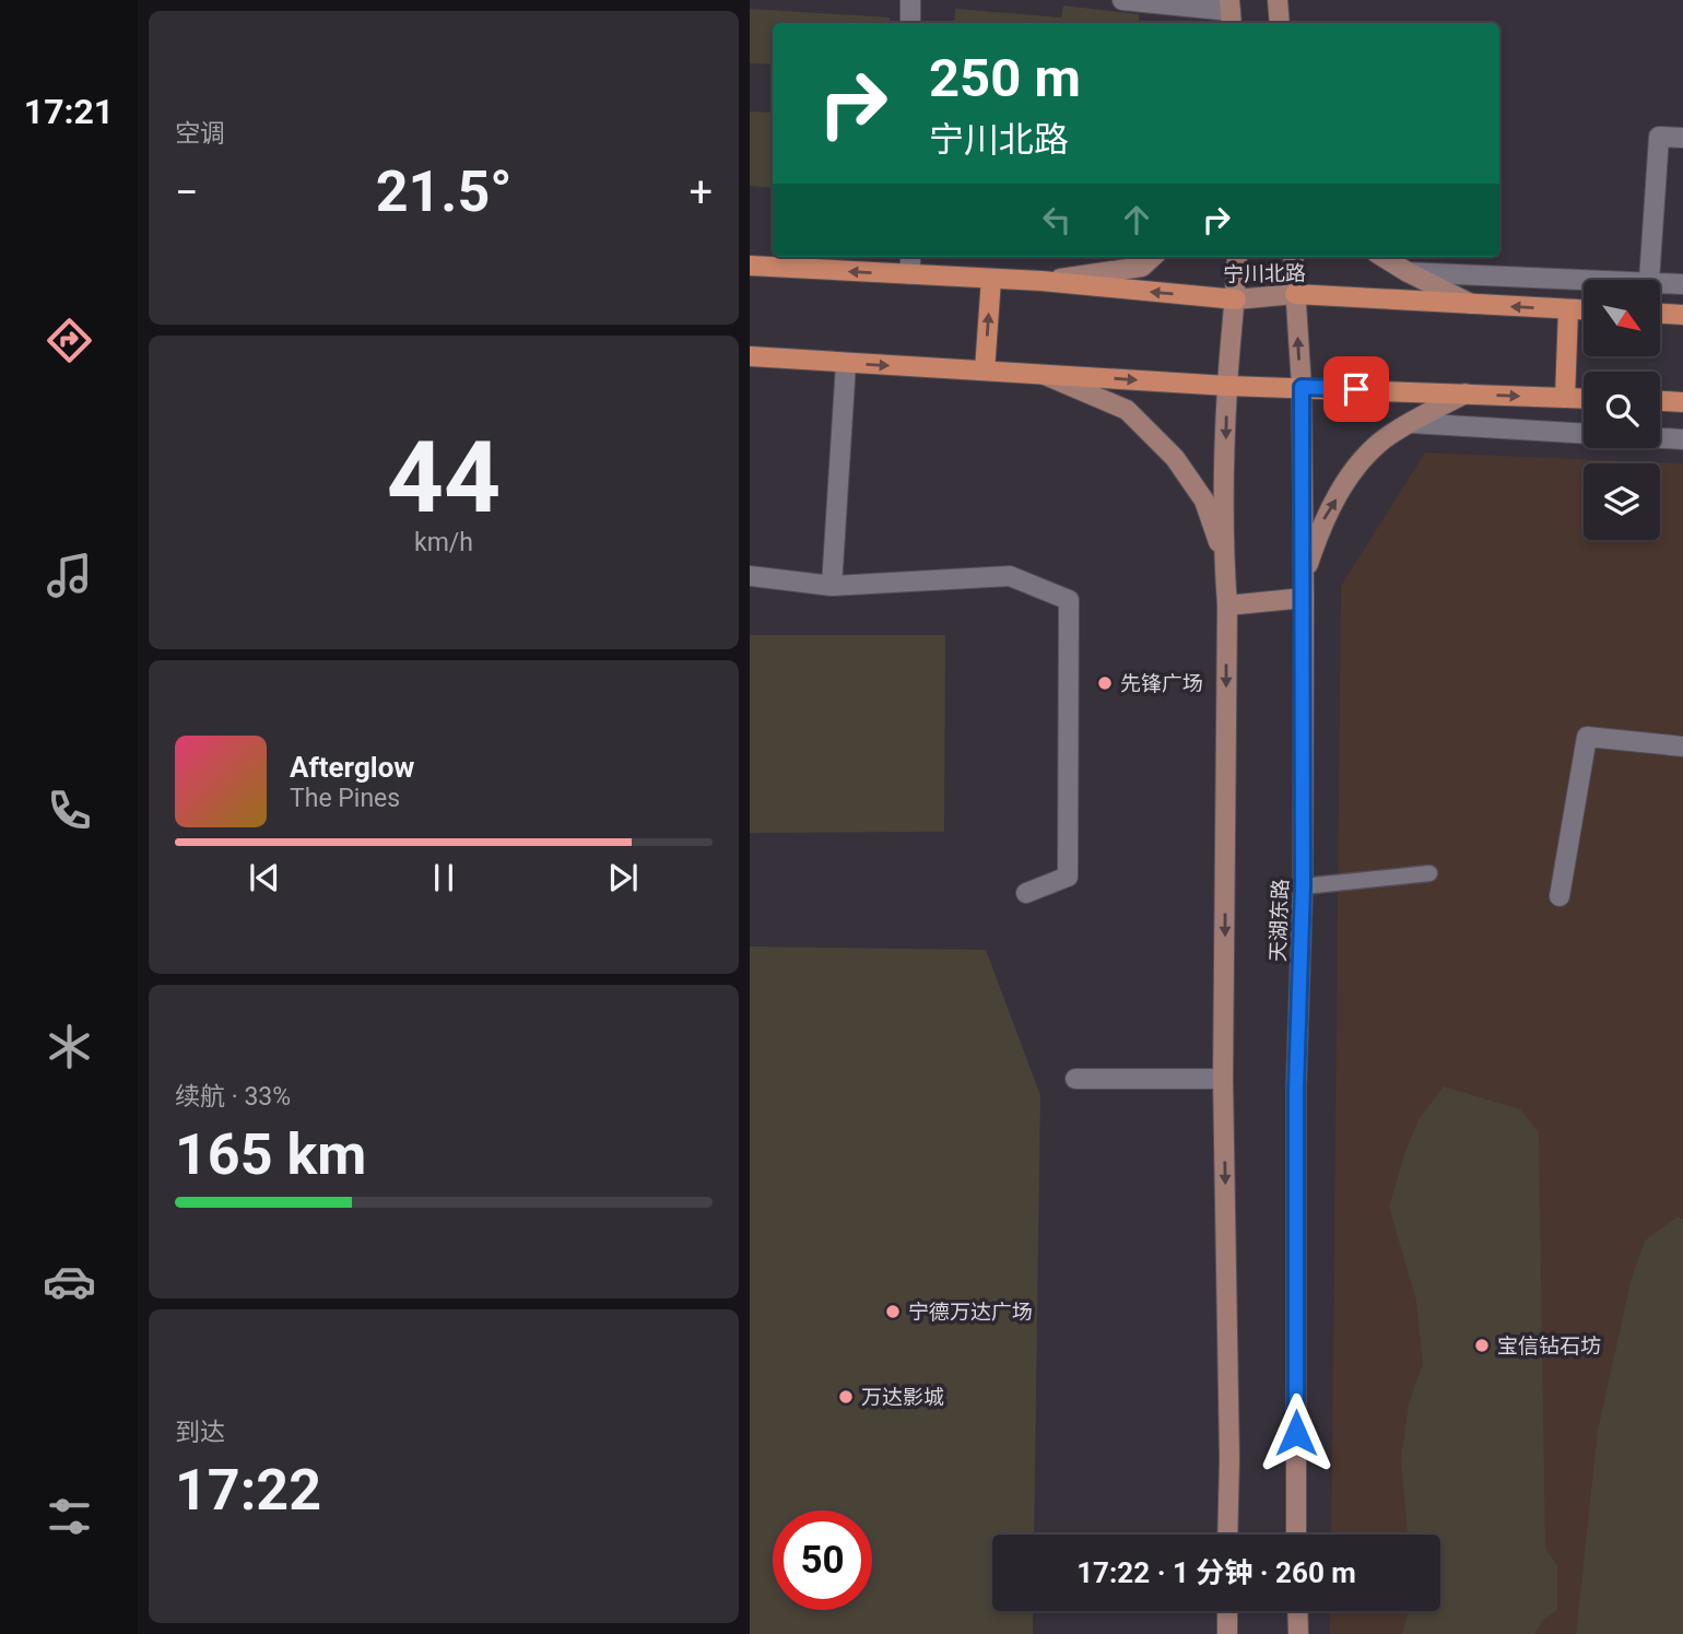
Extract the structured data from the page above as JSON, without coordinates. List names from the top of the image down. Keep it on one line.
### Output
{"streets":{"main road":["宁川北路","天湖东路"]},"crossings":[["宁川北路","天湖东路"]],"places":["先锋广场","宁德万达广场","宝信钻石坊","万达影城"],"north":"bottom right","page":{"tabs":"17:21","tile":["空调",["44","km/h"],["续航 · 33%","165 km"],["到达","17:22"]],"turn":["250 m","宁川北路"],"heat":["−","21.5°","+"],"song":["Afterglow","The Pines"],"limit":"50","trip":"17:22 · 1 分钟 · 260 m"}}
